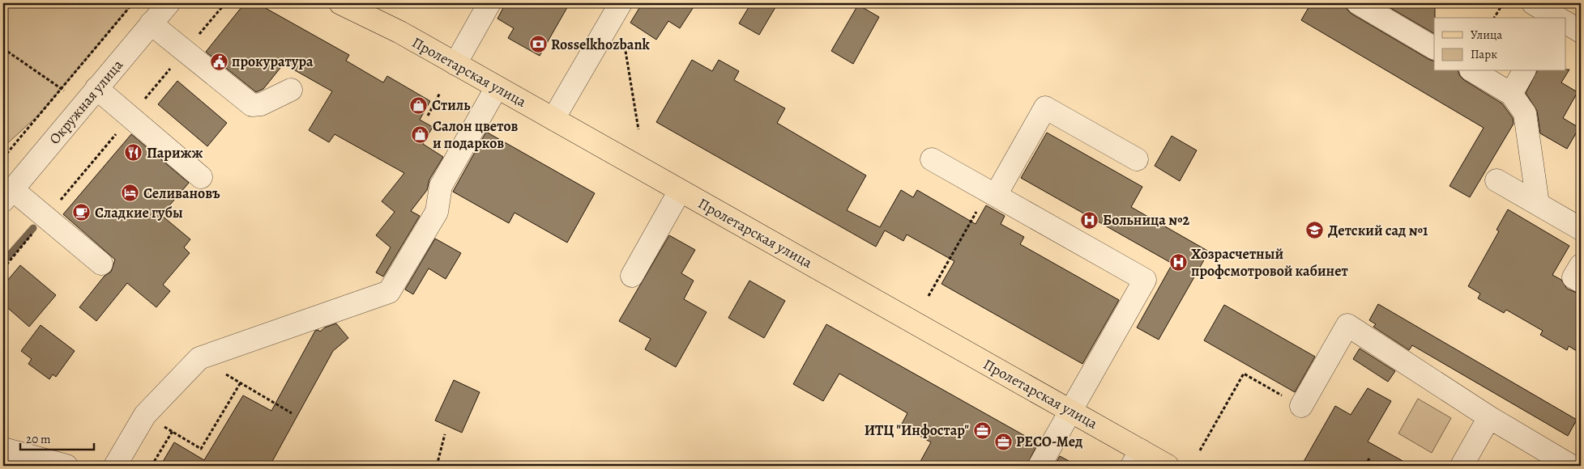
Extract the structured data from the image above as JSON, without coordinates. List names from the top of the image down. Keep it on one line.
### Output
{"streets":{"main road":["Пролетарская улица"],"street":["Окружная улица"]},"places":{"bank":["Rosselkhozbank"],"public building":["прокуратура"],"shop":["Стиль","Салон цветов и подарков"],"restaurant":["Парижж"],"hotel":["Селивановъ"],"cafe":["Сладкие губы"],"hospital":["Больница №2","Хозрасчетный профсмотровой кабинет"],"school or university":["Детский сад №1"],"office":["ИТЦ \"Инфостар\"","РЕСО-Мед"]},"legend":["Улица","Парк"],"scale_bar":"20 m"}
